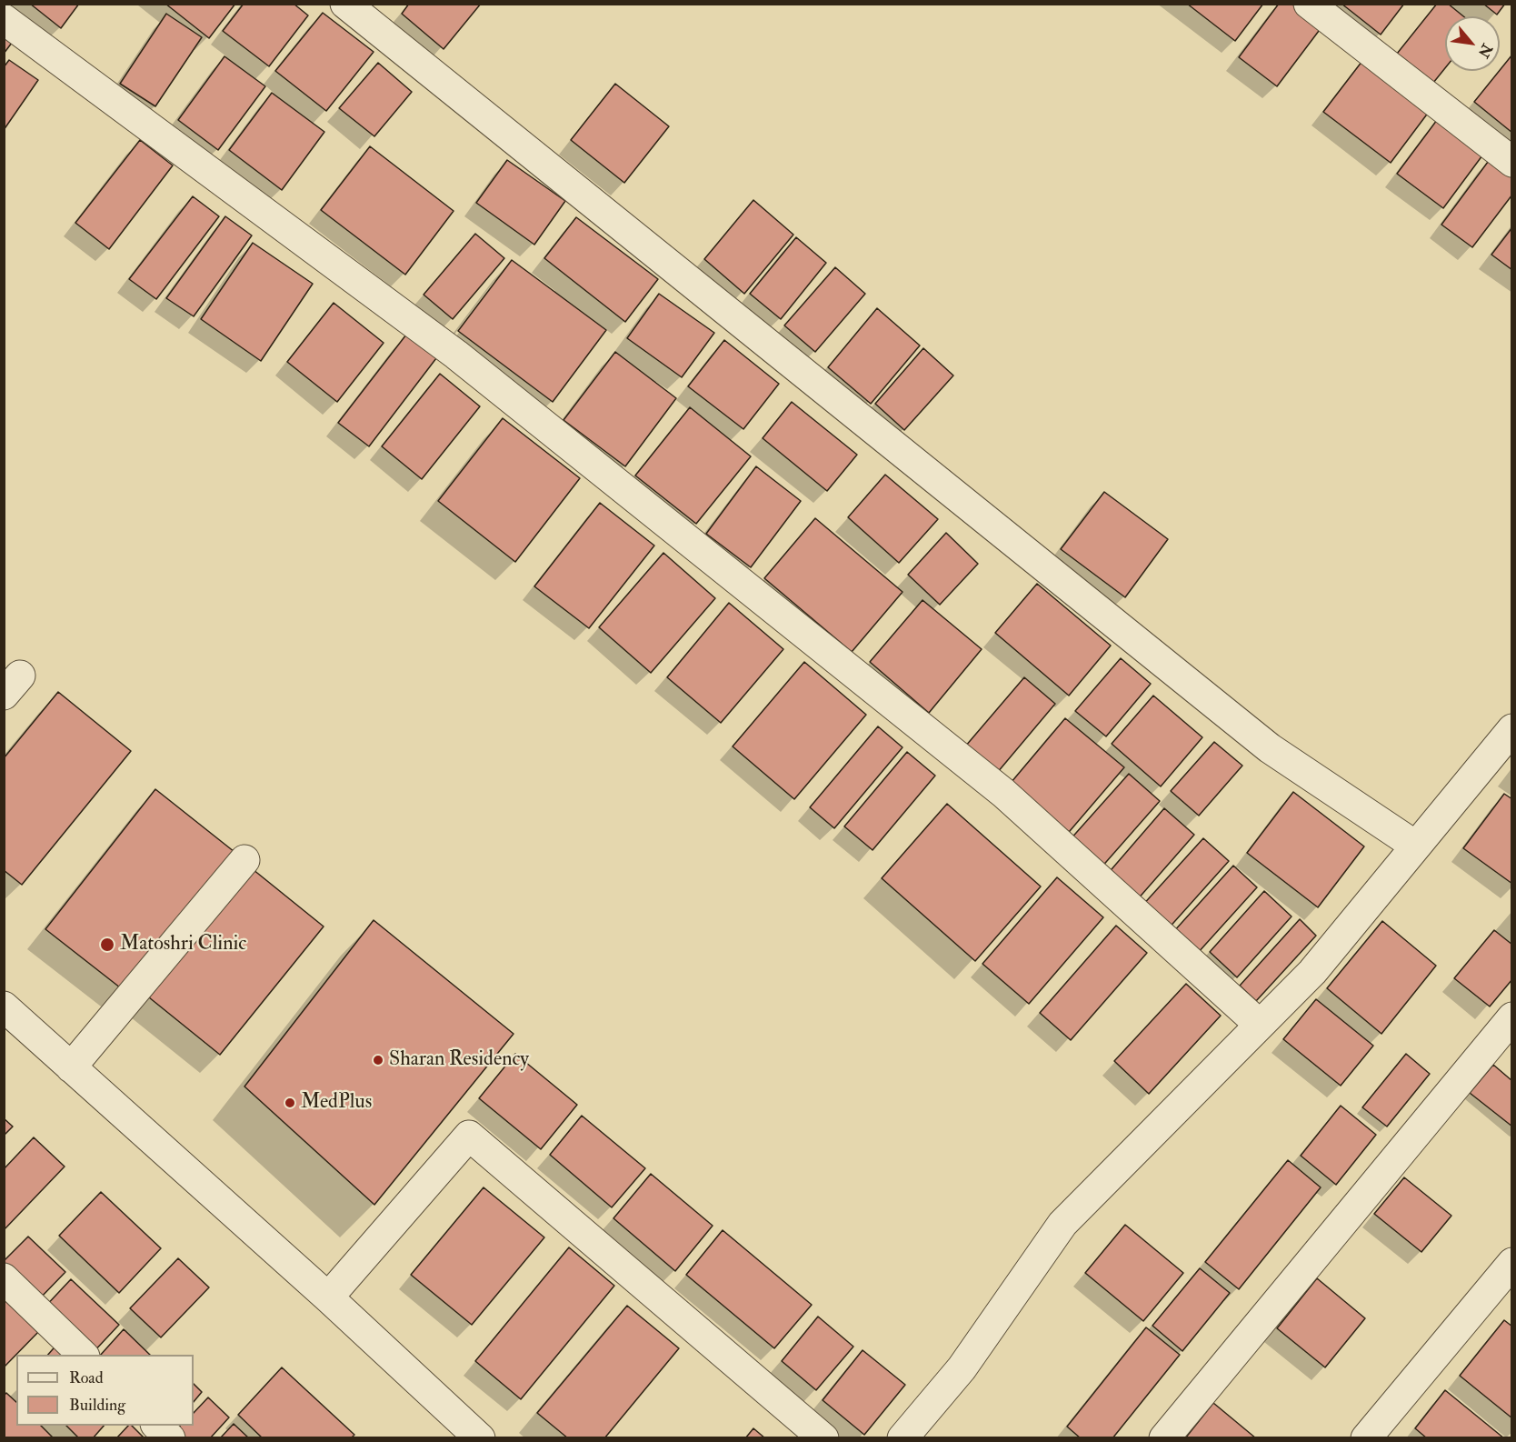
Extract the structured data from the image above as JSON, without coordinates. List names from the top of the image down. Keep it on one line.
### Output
{"places":["Matoshri Clinic","Sharan Residency","MedPlus"],"legend":["Road","Building"],"north":"bottom right"}
